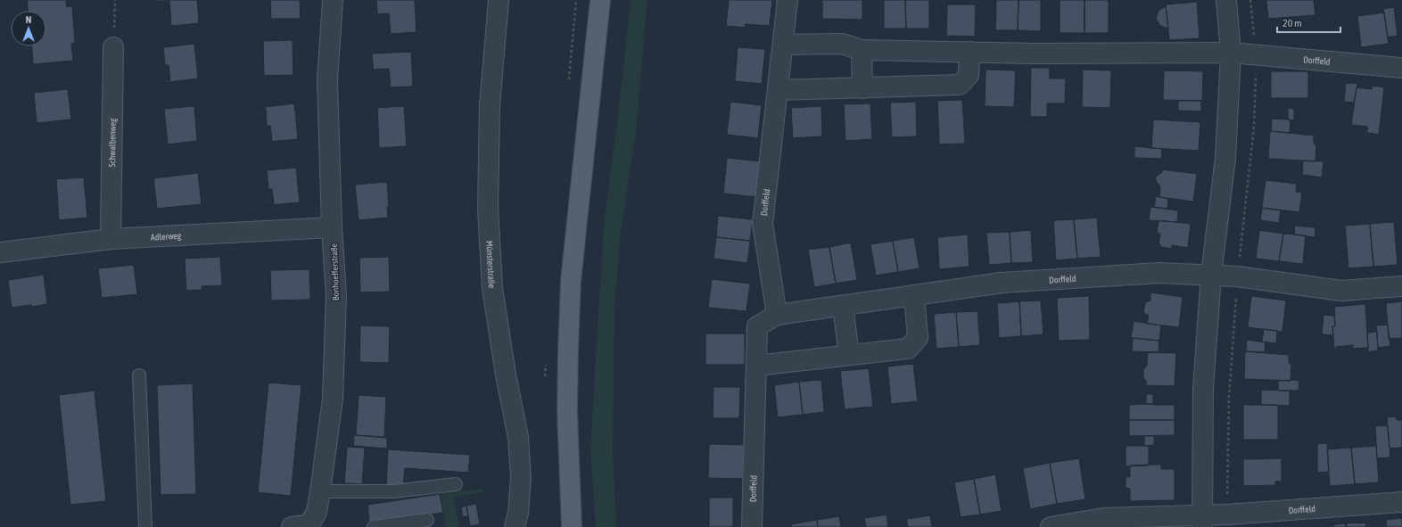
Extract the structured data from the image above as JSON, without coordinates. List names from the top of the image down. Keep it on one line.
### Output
{"streets":{"street":["Dorffeld","Schwalbenweg","Adlerweg","Münsterstraße","Bonhoefferstraße"]},"crossings":[["Schwalbenweg","Adlerweg"],["Adlerweg","Bonhoefferstraße"]],"scale_bar":"20 m","north":"top"}
